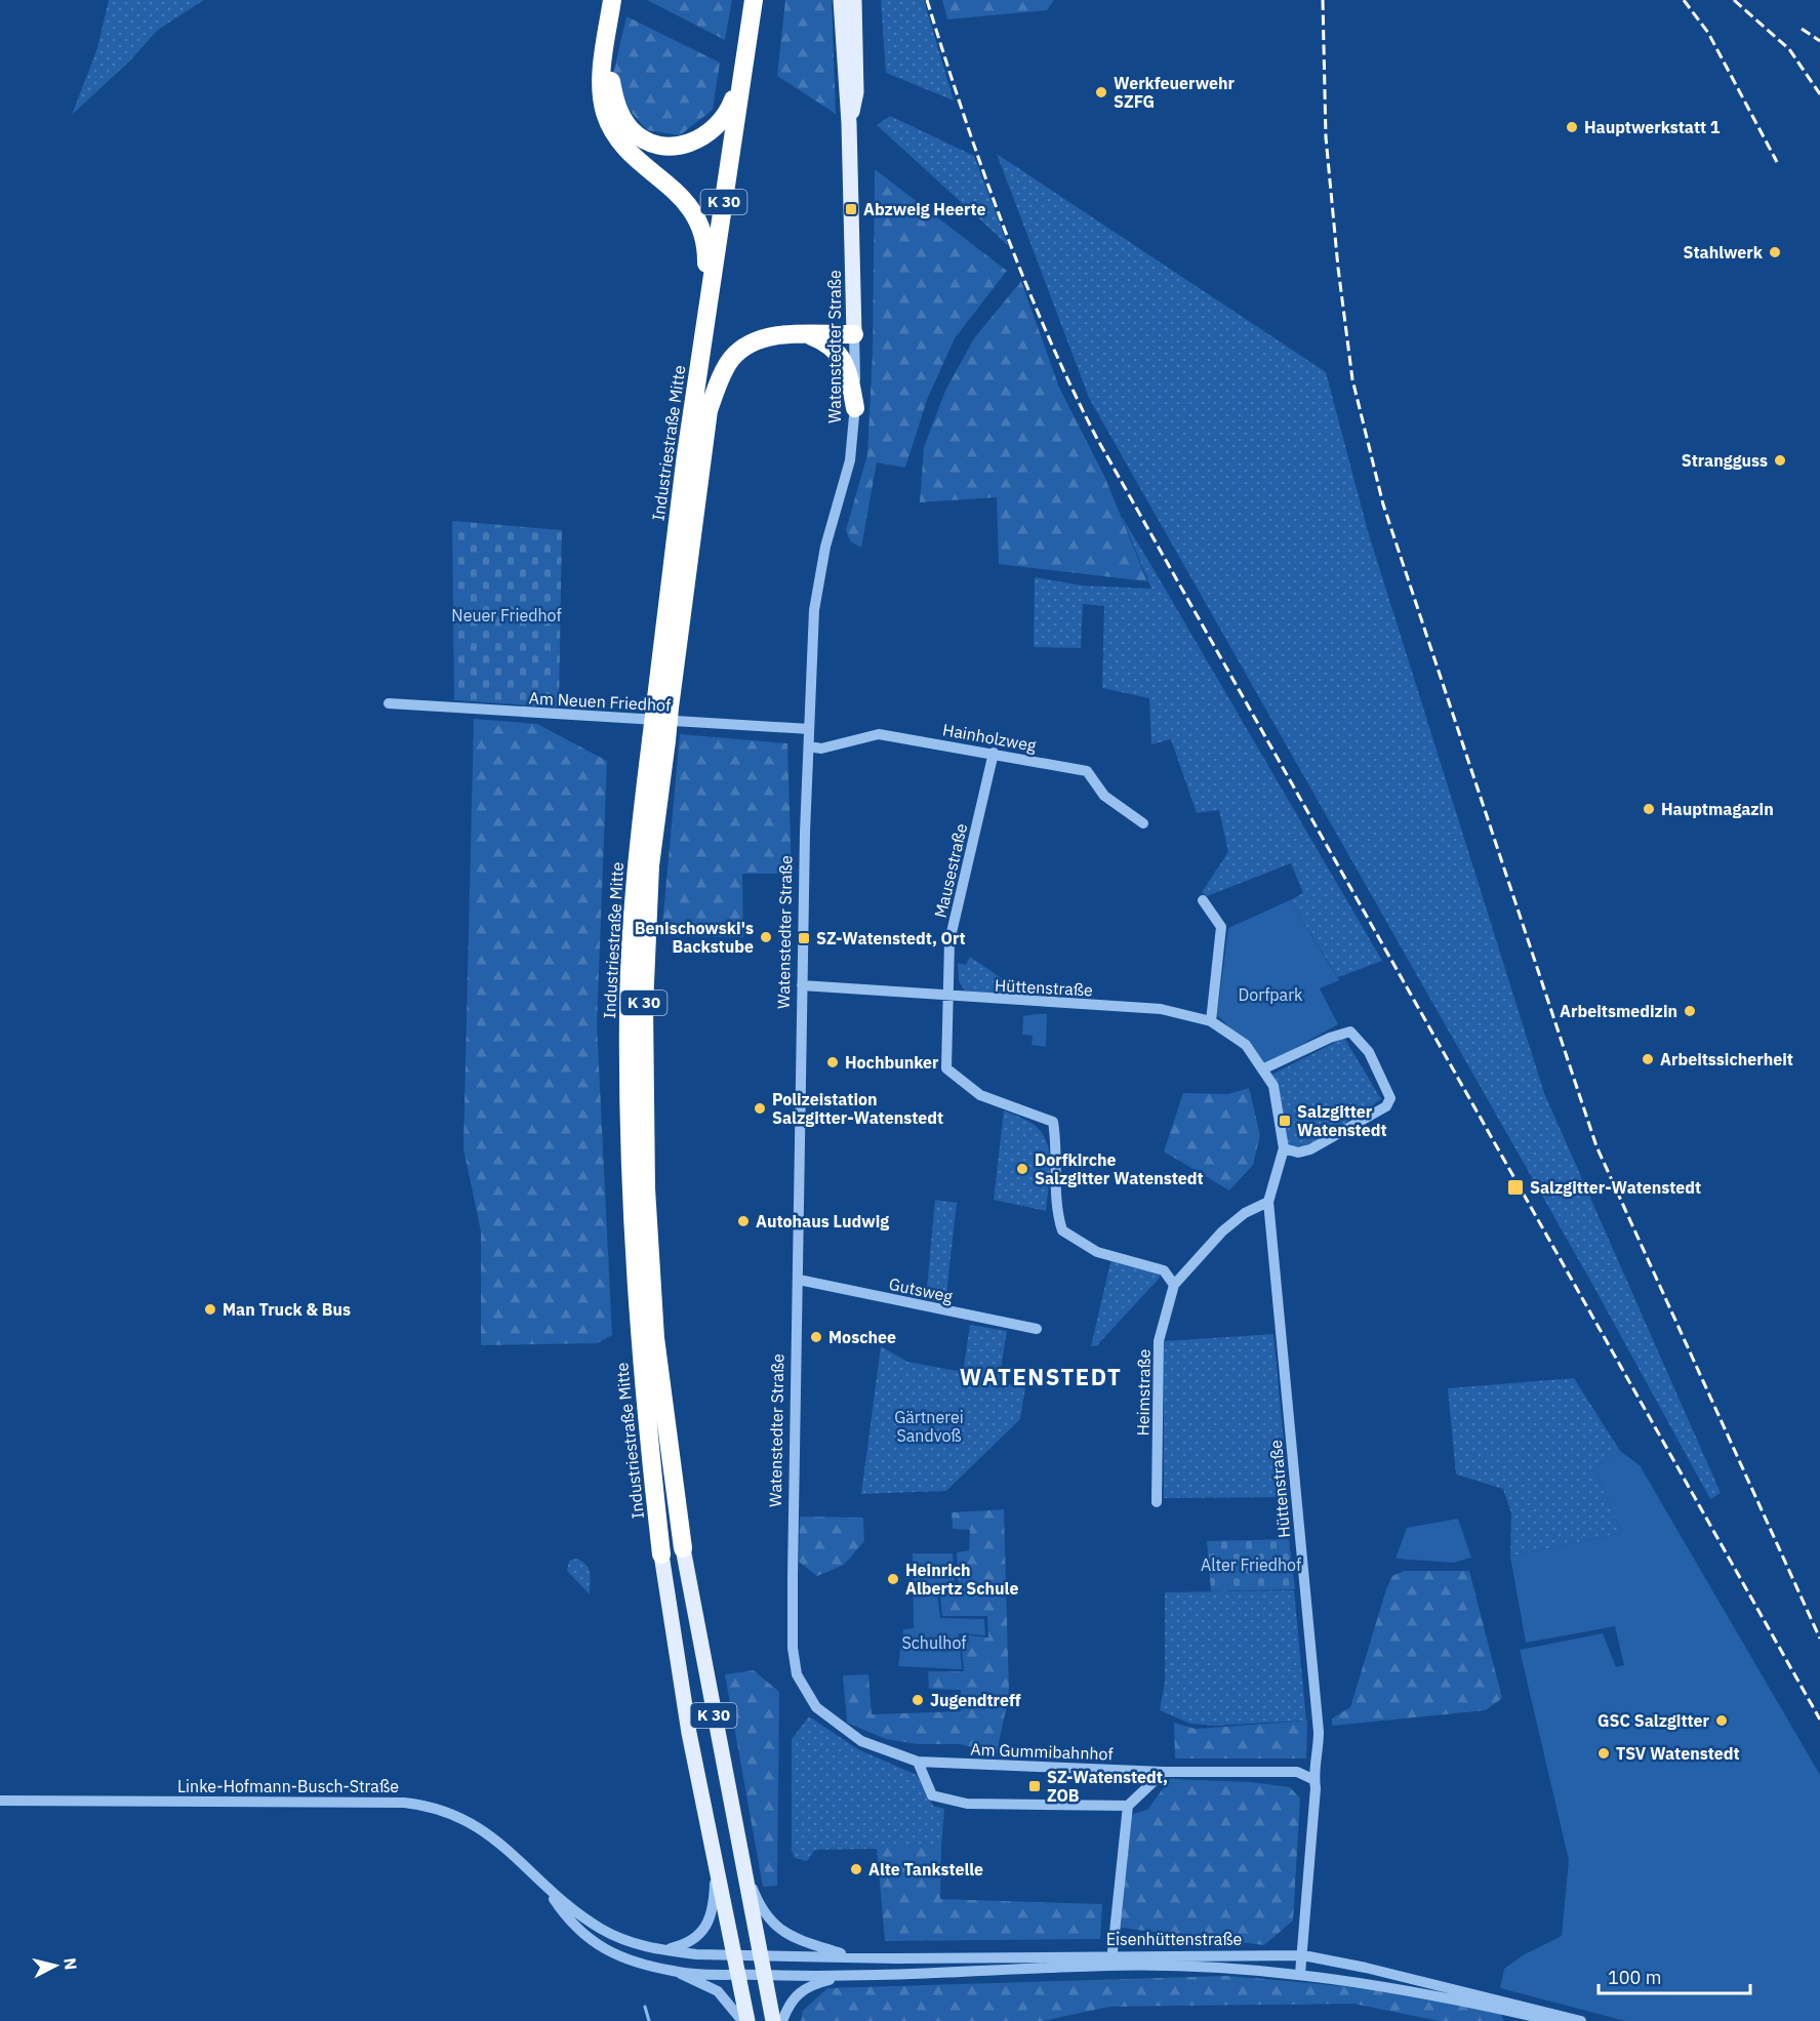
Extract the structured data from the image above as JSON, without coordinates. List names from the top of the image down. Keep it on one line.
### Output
{"streets":{"highway":["K 30","Industriestraße Mitte"],"main road":["Watenstedter Straße"],"street":["Am Neuen Friedhof","Hainholzweg","Mausestraße","Hüttenstraße","Gutsweg","Heimstraße","Am Gummibahnhof","Linke-Hofmann-Busch-Straße","Eisenhüttenstraße"]},"crossings":[["K 30","Industriestraße Mitte"],["K 30","Linke-Hofmann-Busch-Straße"],["K 30","Eisenhüttenstraße"],["Watenstedter Straße","Am Neuen Friedhof"],["Watenstedter Straße","Hainholzweg"],["Watenstedter Straße","Hüttenstraße"],["Watenstedter Straße","Gutsweg"],["Watenstedter Straße","Am Gummibahnhof"],["Industriestraße Mitte","Linke-Hofmann-Busch-Straße"],["Industriestraße Mitte","Eisenhüttenstraße"],["Hainholzweg","Mausestraße"],["Mausestraße","Hüttenstraße"],["Mausestraße","Heimstraße"],["Hüttenstraße","Am Gummibahnhof"],["Hüttenstraße","Eisenhüttenstraße"],["Linke-Hofmann-Busch-Straße","Eisenhüttenstraße"]],"districts":["WATENSTEDT"],"parks":["Neuer Friedhof","Dorfpark","Gärtnerei Sandvoß","Alter Friedhof","Schulhof"],"places":{"other":["Werkfeuerwehr SZFG","Hauptwerkstatt 1","Stahlwerk","Strangguss","Hauptmagazin","Benischowski's Backstube","Arbeitsmedizin","Arbeitssicherheit","Hochbunker","Polizeistation Salzgitter-Watenstedt","Dorfkirche Salzgitter Watenstedt","Autohaus Ludwig","Man Truck & Bus","Moschee","Heinrich Albertz Schule","Jugendtreff","GSC Salzgitter","TSV Watenstedt","Alte Tankstelle"],"transit":["Abzweig Heerte","SZ-Watenstedt, Ort","Salzgitter Watenstedt","Salzgitter-Watenstedt","SZ-Watenstedt, ZOB"]},"scale_bar":"100 m","north":"right"}
